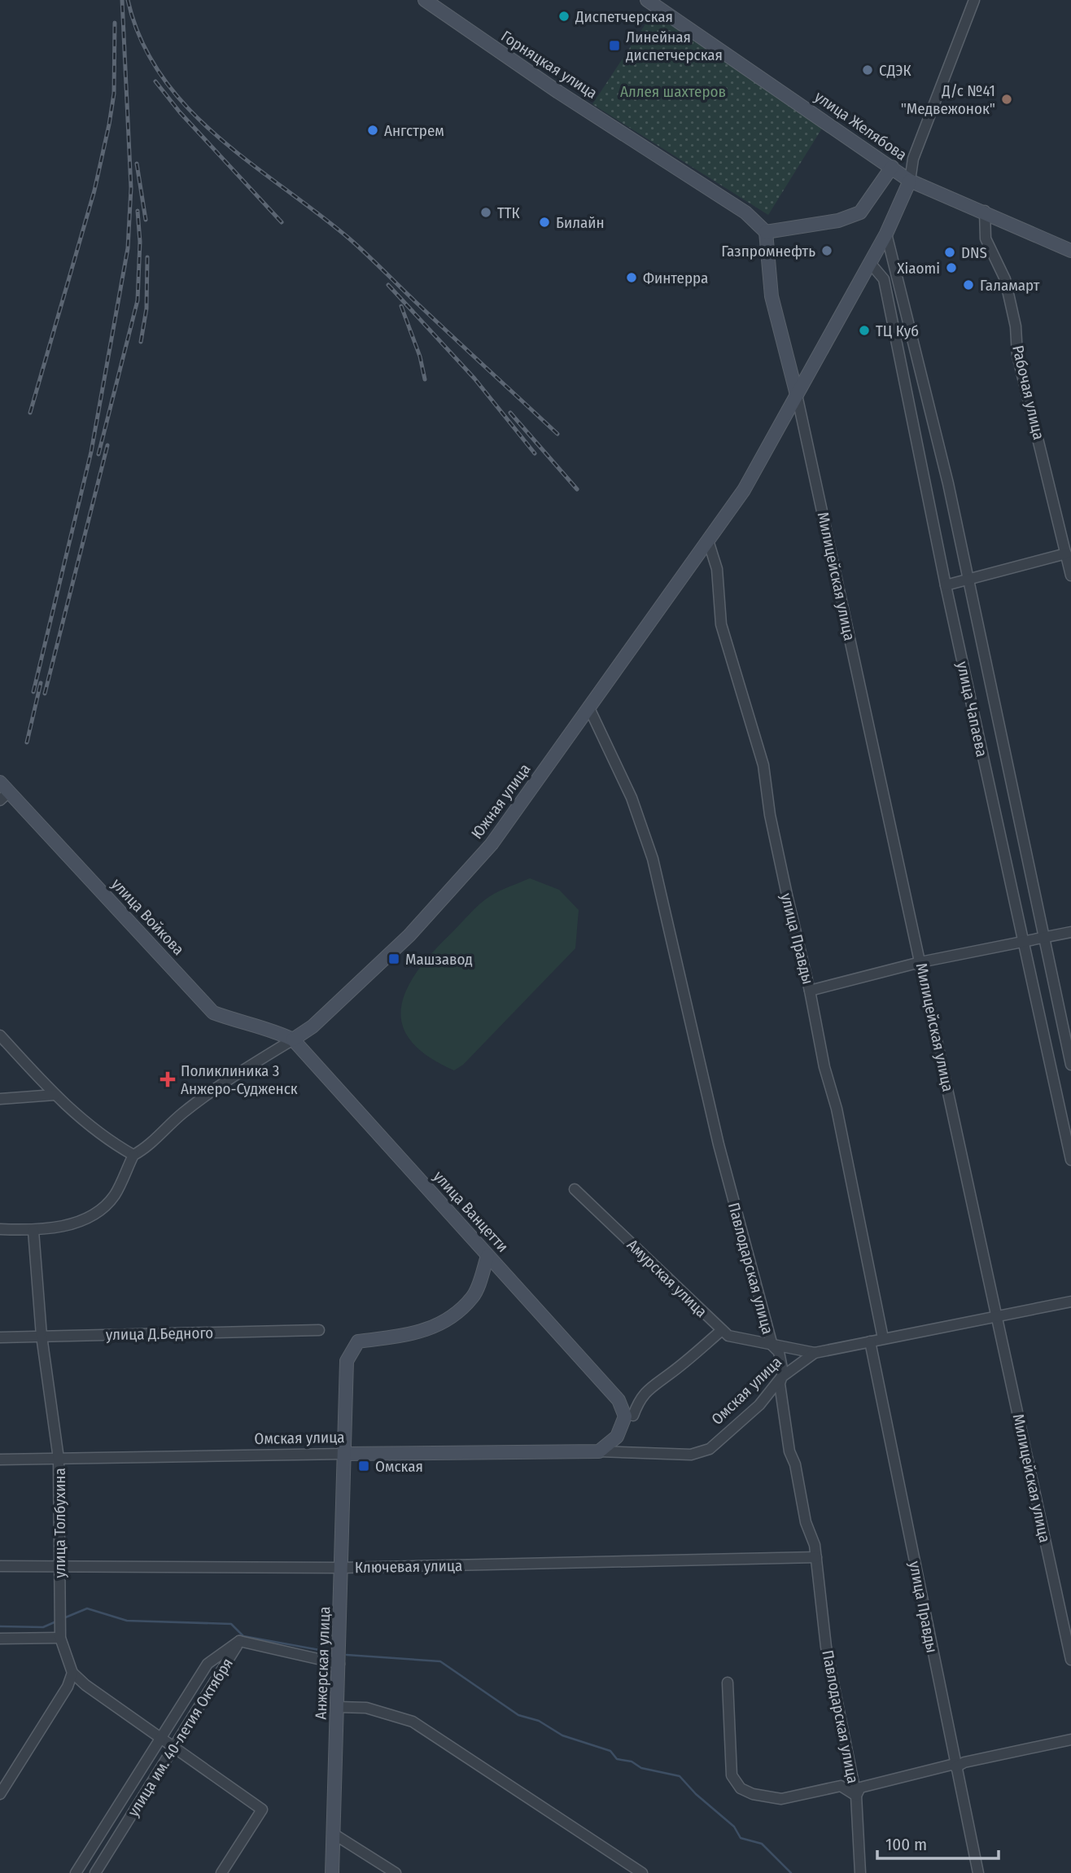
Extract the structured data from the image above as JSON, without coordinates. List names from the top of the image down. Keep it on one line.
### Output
{"streets":{"street":["Горняцкая улица","улица Желябова","Рабочая улица","Милицейская улица","улица Чапаева","Южная улица","улица Войкова","улица Правды","улица Ванцетти","Павлодарская улица","Амурская улица","улица Д.Бедного","Омская улица","улица Толбухина","Ключевая улица","Анжерская улица","улица им. 40-летия Октября"]},"crossings":[["улица Желябова","Рабочая улица"],["улица Желябова","Южная улица"],["Милицейская улица","Южная улица"],["улица Чапаева","Южная улица"],["Южная улица","улица Войкова"],["Южная улица","улица Правды"],["Южная улица","улица Ванцетти"],["Южная улица","Павлодарская улица"],["улица Войкова","улица Ванцетти"],["улица Ванцетти","Анжерская улица"],["Павлодарская улица","Амурская улица"],["Павлодарская улица","Омская улица"],["Павлодарская улица","Ключевая улица"],["Амурская улица","Омская улица"],["улица Д.Бедного","улица Толбухина"],["Омская улица","улица Толбухина"],["Омская улица","Анжерская улица"],["улица Толбухина","Ключевая улица"],["Ключевая улица","Анжерская улица"]],"parks":["Аллея шахтеров"],"places":{"other":["Диспетчерская","СДЭК","Д/с №41 \"Медвежонок\"","Ангстрем","ТТК","Билайн","Газпромнефть","DNS","Xiaomi","Финтерра","Галамарт","ТЦ Куб"],"transit":["Линейная диспетчерская","Машзавод","Омская"],"health":["Поликлиника 3 Анжеро-Судженск"]},"scale_bar":"100 m"}
